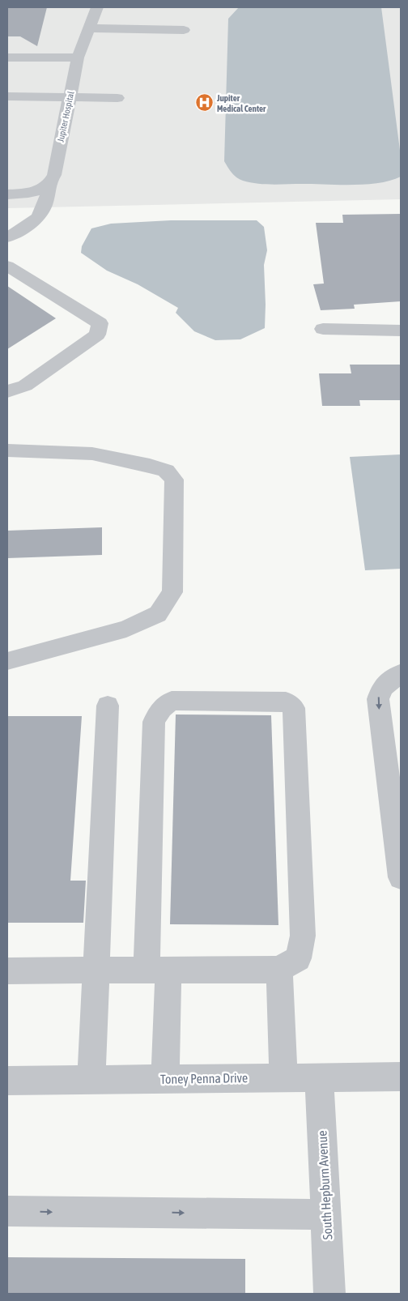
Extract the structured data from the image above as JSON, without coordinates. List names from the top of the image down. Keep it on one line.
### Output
{"streets":{"street":["Jupiter Hospital","Toney Penna Drive","South Hepburn Avenue"]},"crossings":[["Toney Penna Drive","South Hepburn Avenue"]],"places":{"hospital":["Jupiter Medical Center"]}}
